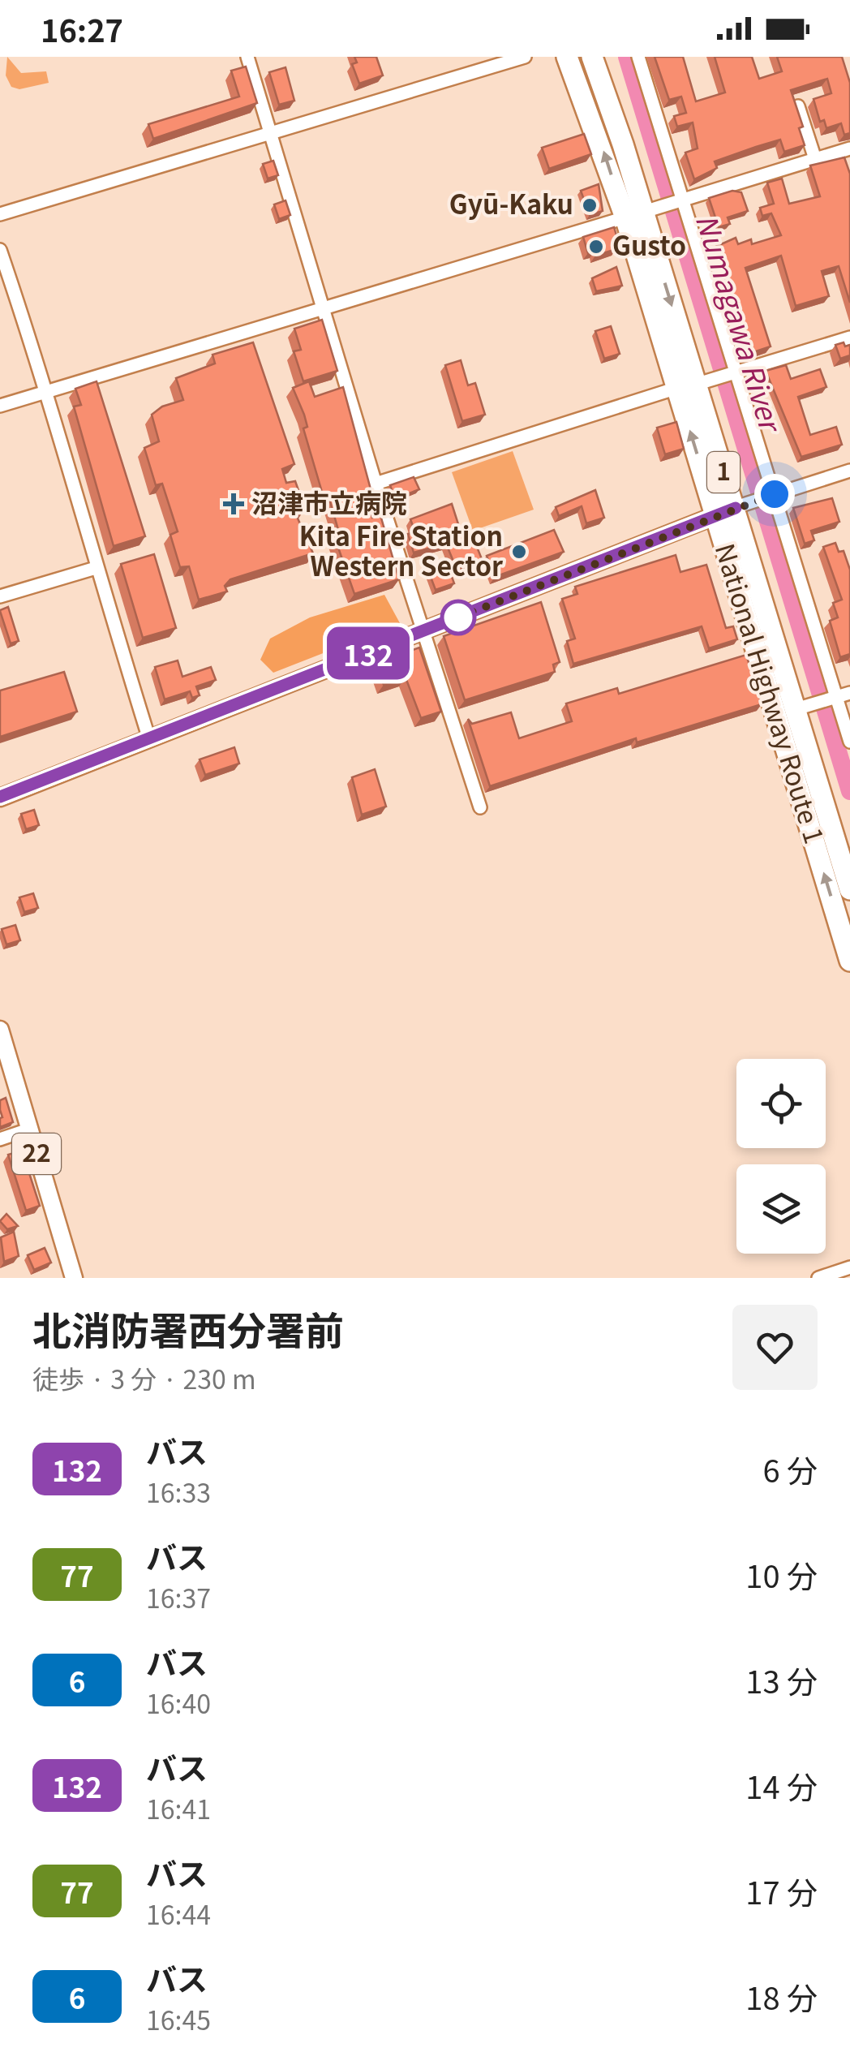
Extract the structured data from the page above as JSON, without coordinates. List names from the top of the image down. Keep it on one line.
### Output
{"streets":{"highway":["1","National Highway Route 1"],"main road":["22"]},"water":["Numagawa River"],"places":{"other":["Gyū-Kaku","Gusto","Kita Fire Station Western Sector"],"health":["沼津市立病院"]},"lines":["bus line 132"],"page":{"status":"16:27","on_map":"132","heading":["北消防署西分署前","徒歩 · 3 分 · 230 m"],"list":[{"mark":"132","name":"バス","note":"16:33","value":"6 分"},{"mark":"77","name":"バス","note":"16:37","value":"10 分"},{"mark":"6","name":"バス","note":"16:40","value":"13 分"},{"mark":"132","name":"バス","note":"16:41","value":"14 分"},{"mark":"77","name":"バス","note":"16:44","value":"17 分"},{"mark":"6","name":"バス","note":"16:45","value":"18 分"}]}}
